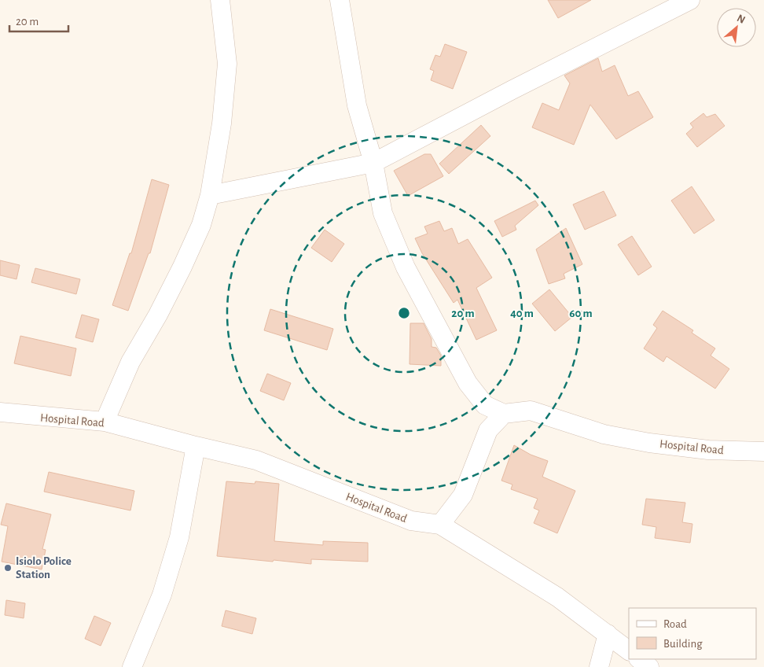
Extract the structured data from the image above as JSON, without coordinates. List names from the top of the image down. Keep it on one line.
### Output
{"streets":{"street":["Hospital Road"]},"places":["Isiolo Police Station"],"legend":["Road","Building"],"scale_bar":"20 m","north":"top right","rings":["20 m","40 m","60 m"]}
